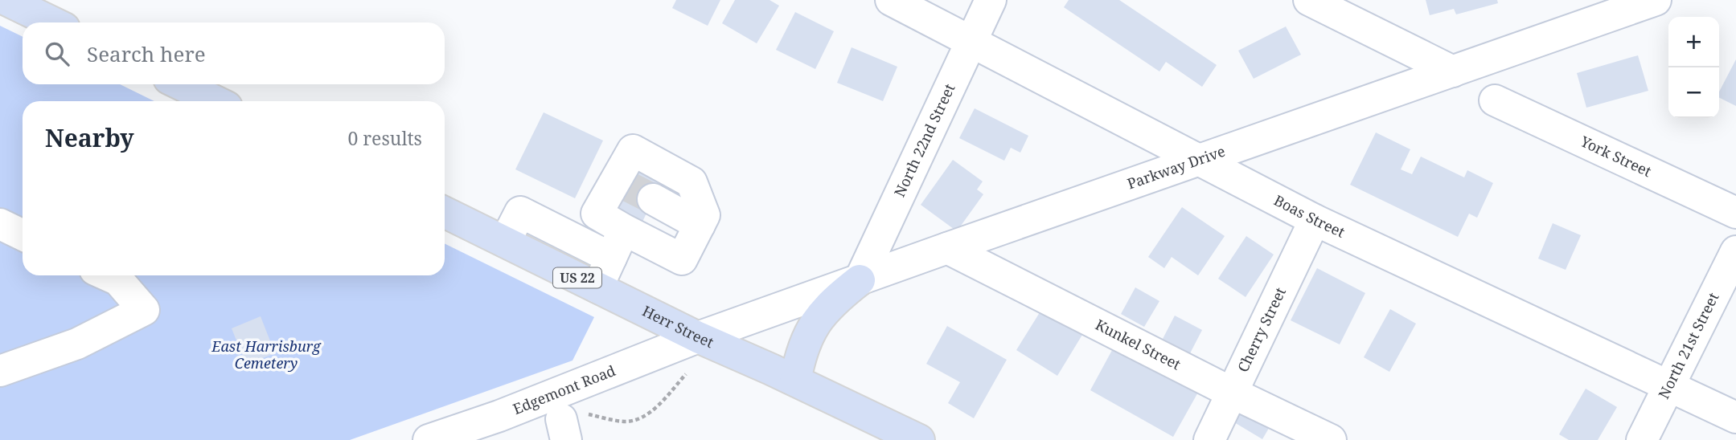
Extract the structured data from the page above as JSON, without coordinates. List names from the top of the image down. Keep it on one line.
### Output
{"streets":{"main road":["US 22","Herr Street"],"street":["North 22nd Street","York Street","Parkway Drive","Boas Street","Cherry Street","Kunkel Street","North 21st Street","Edgemont Road"]},"crossings":[["North 22nd Street","Parkway Drive"],["North 22nd Street","Boas Street"],["Parkway Drive","Boas Street"],["Parkway Drive","Herr Street"],["Parkway Drive","Kunkel Street"],["Parkway Drive","Edgemont Road"],["Boas Street","Cherry Street"],["Boas Street","North 21st Street"],["Herr Street","Edgemont Road"],["Cherry Street","Kunkel Street"]],"parks":["East Harrisburg Cemetery"],"page":{"map_buttons":["+","−"],"search":"Search here","heading":["Nearby","0 results"]}}
